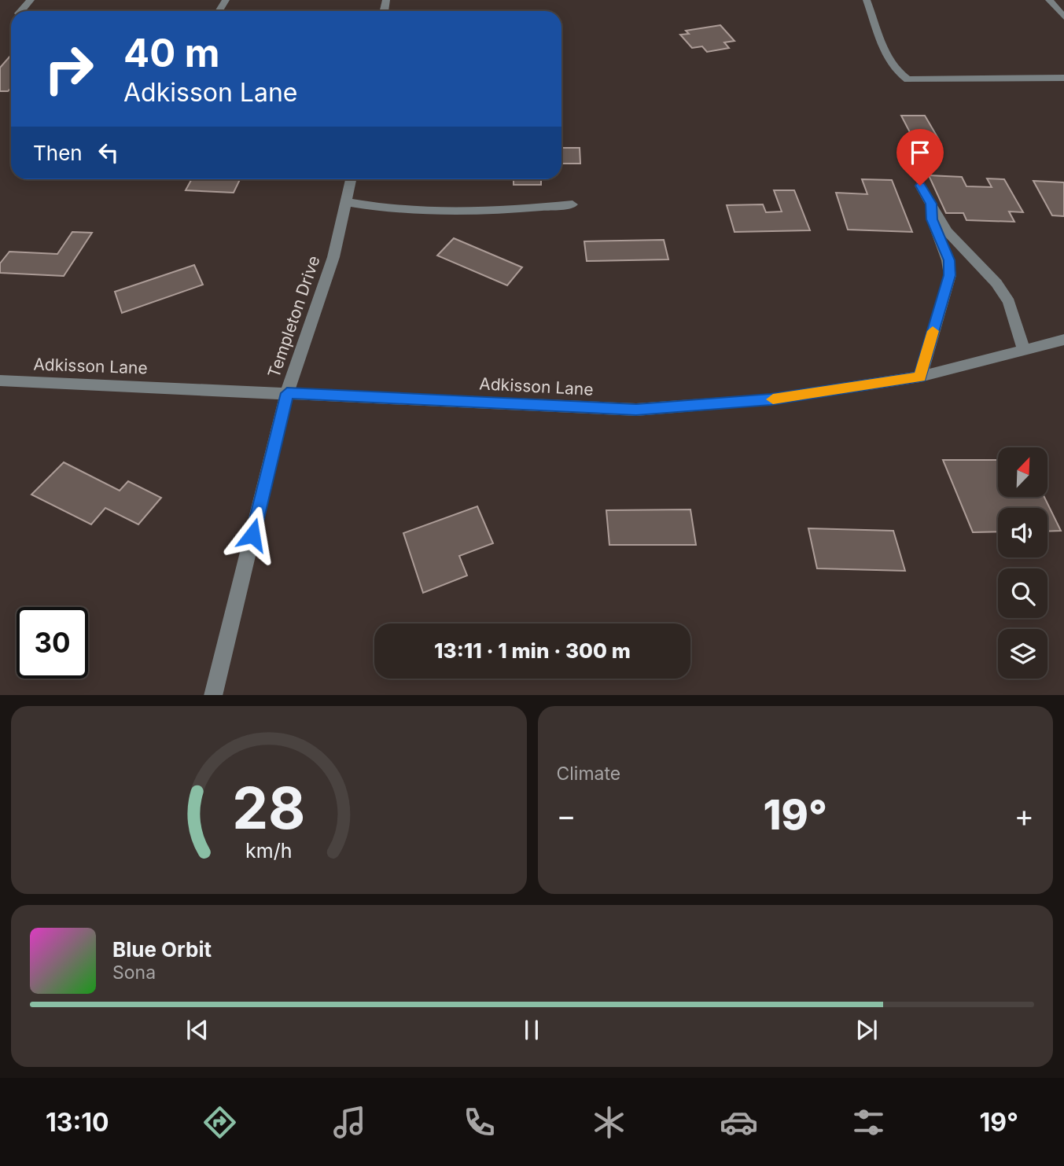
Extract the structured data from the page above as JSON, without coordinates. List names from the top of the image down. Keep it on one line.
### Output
{"streets":{"street":["Templeton Drive","Adkisson Lane"]},"crossings":[["Templeton Drive","Adkisson Lane"]],"north":"top right","page":{"turn":["40 m","Adkisson Lane"],"then":"Then","limit":"30","trip":"13:11 · 1 min · 300 m","tile":"Climate","heat":["−","19°","+"],"song":["Blue Orbit","Sona"],"tabs":["13:10","19°"],"gauge":["28","km/h"]}}
